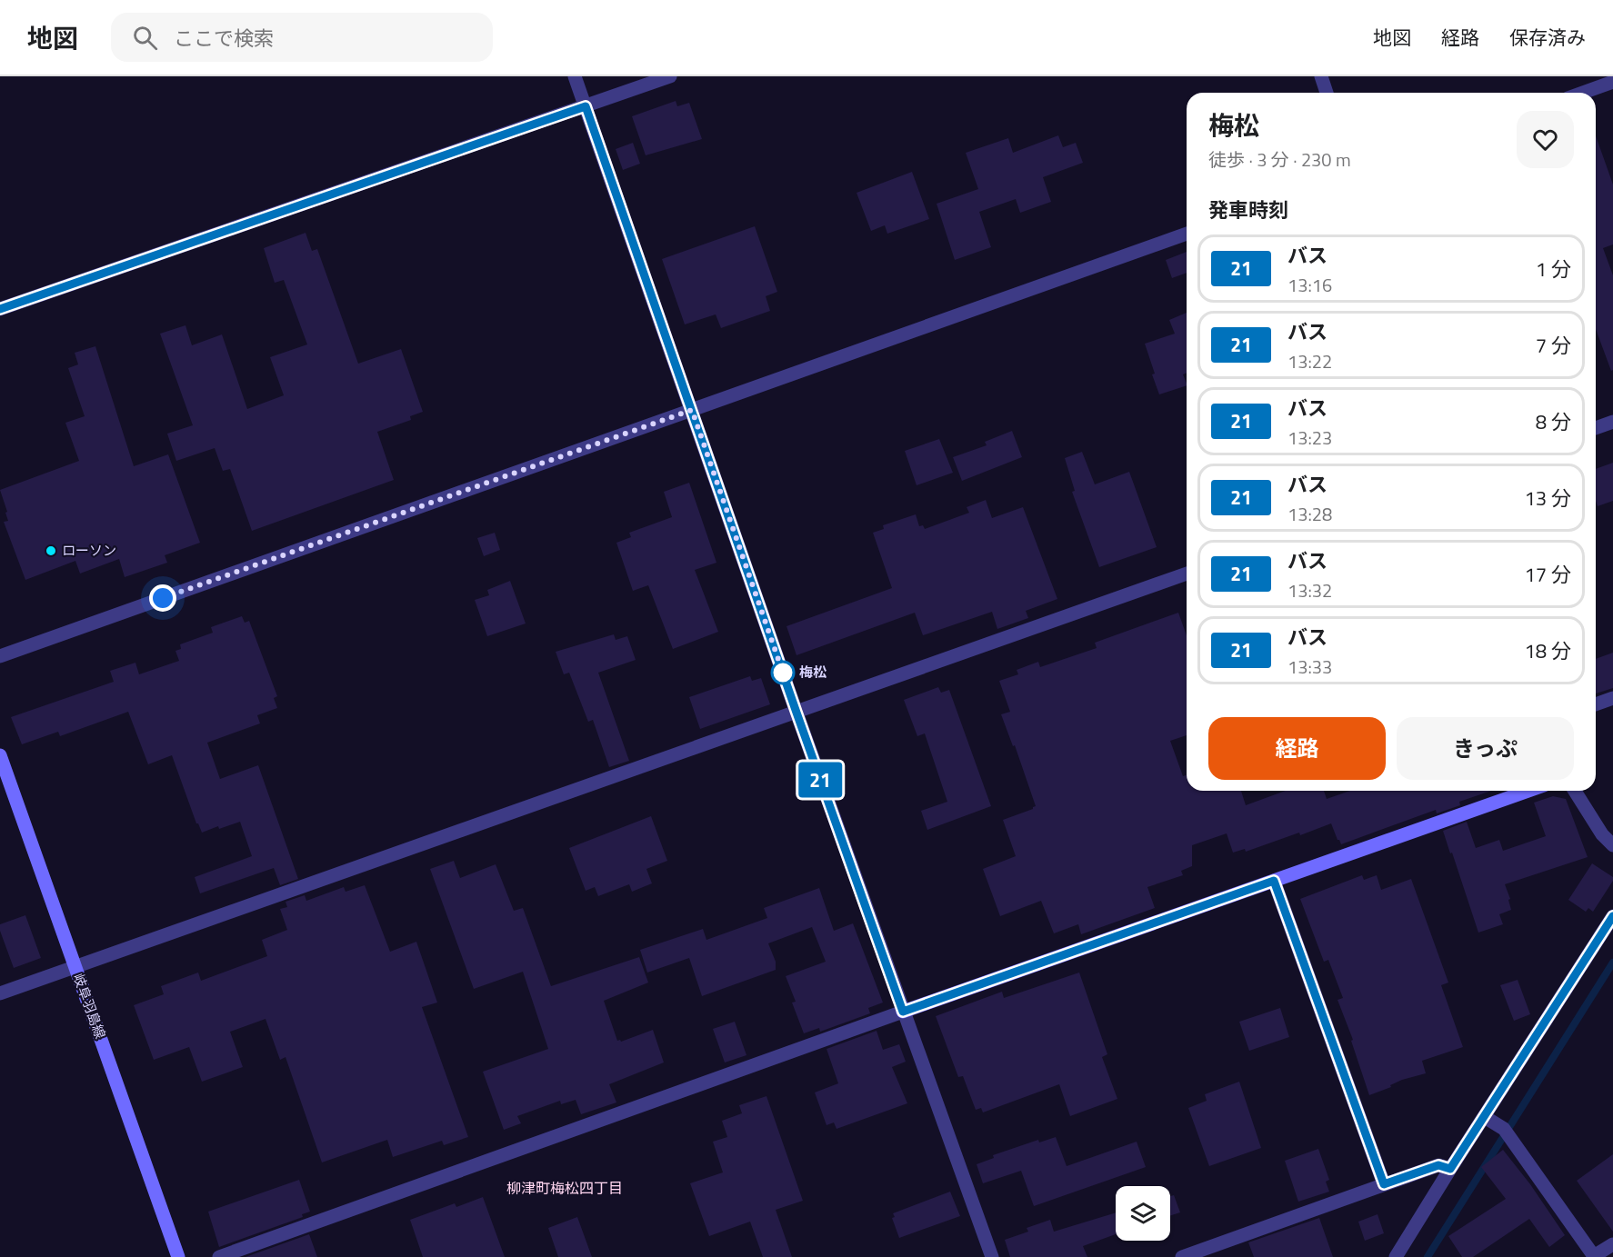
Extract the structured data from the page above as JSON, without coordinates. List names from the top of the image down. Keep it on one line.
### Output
{"streets":{"street":["岐阜羽島線"]},"districts":["柳津町梅松四丁目"],"places":["ローソン","梅松"],"lines":["bus line 21"],"page":{"header":"地図","search":"ここで検索","nav":["地図","経路","保存済み"],"on_map":"21","heading":[["梅松","徒歩 · 3 分 · 230 m"],"発車時刻"],"list":[{"mark":"21","name":"バス","note":"13:16","value":"1 分"},{"mark":"21","name":"バス","note":"13:22","value":"7 分"},{"mark":"21","name":"バス","note":"13:23","value":"8 分"},{"mark":"21","name":"バス","note":"13:28","value":"13 分"},{"mark":"21","name":"バス","note":"13:32","value":"17 分"},{"mark":"21","name":"バス","note":"13:33","value":"18 分"}],"buttons":["経路","きっぷ"]}}
